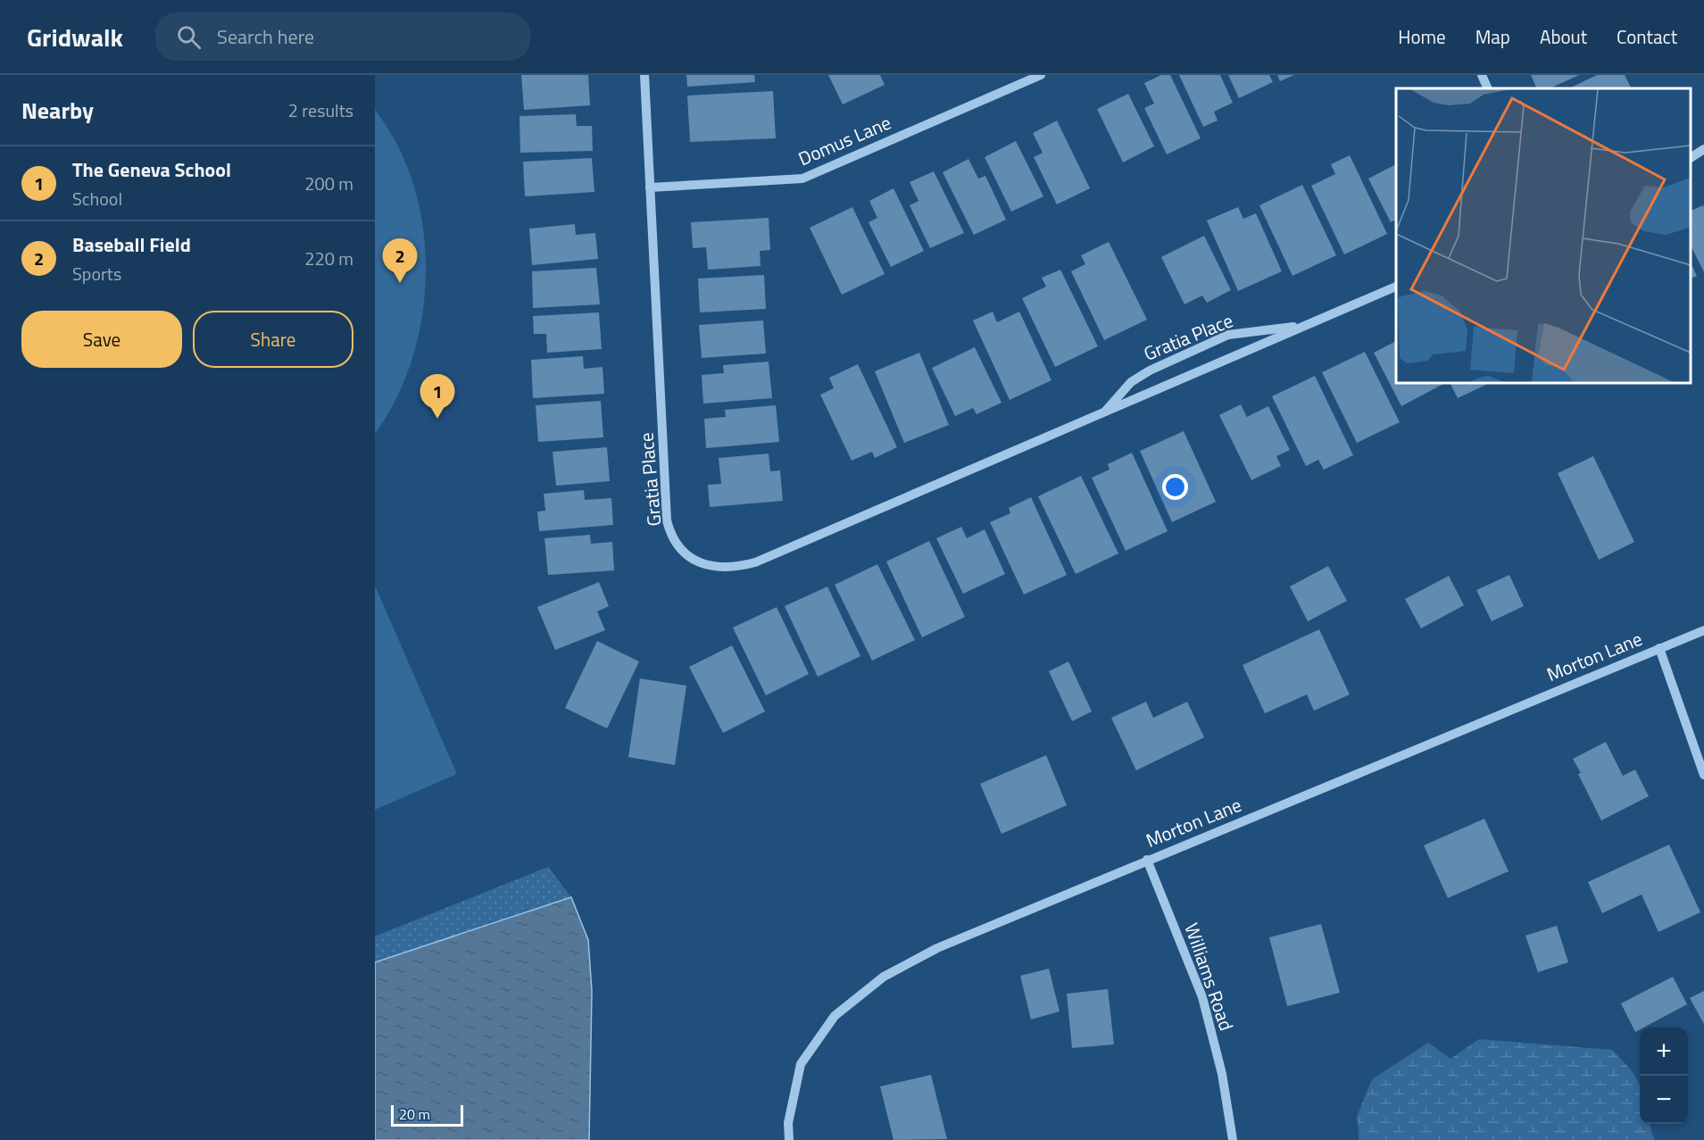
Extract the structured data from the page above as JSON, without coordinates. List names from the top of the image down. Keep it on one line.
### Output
{"streets":{"street":["Domus Lane","Gratia Place","Morton Lane","Williams Road"]},"crossings":[["Domus Lane","Gratia Place"],["Morton Lane","Williams Road"]],"scale_bar":"20 m","page":{"header":"Gridwalk","search":"Search here","nav":["Home","Map","About","Contact"],"heading":["Nearby","2 results"],"list":[{"mark":"1","name":"The Geneva School","note":"School","value":"200 m"},{"mark":"2","name":"Baseball Field","note":"Sports","value":"220 m"}],"pins":["2","1"],"buttons":["Save","Share"],"map_buttons":["+","−"],"scale":"20 m"}}
